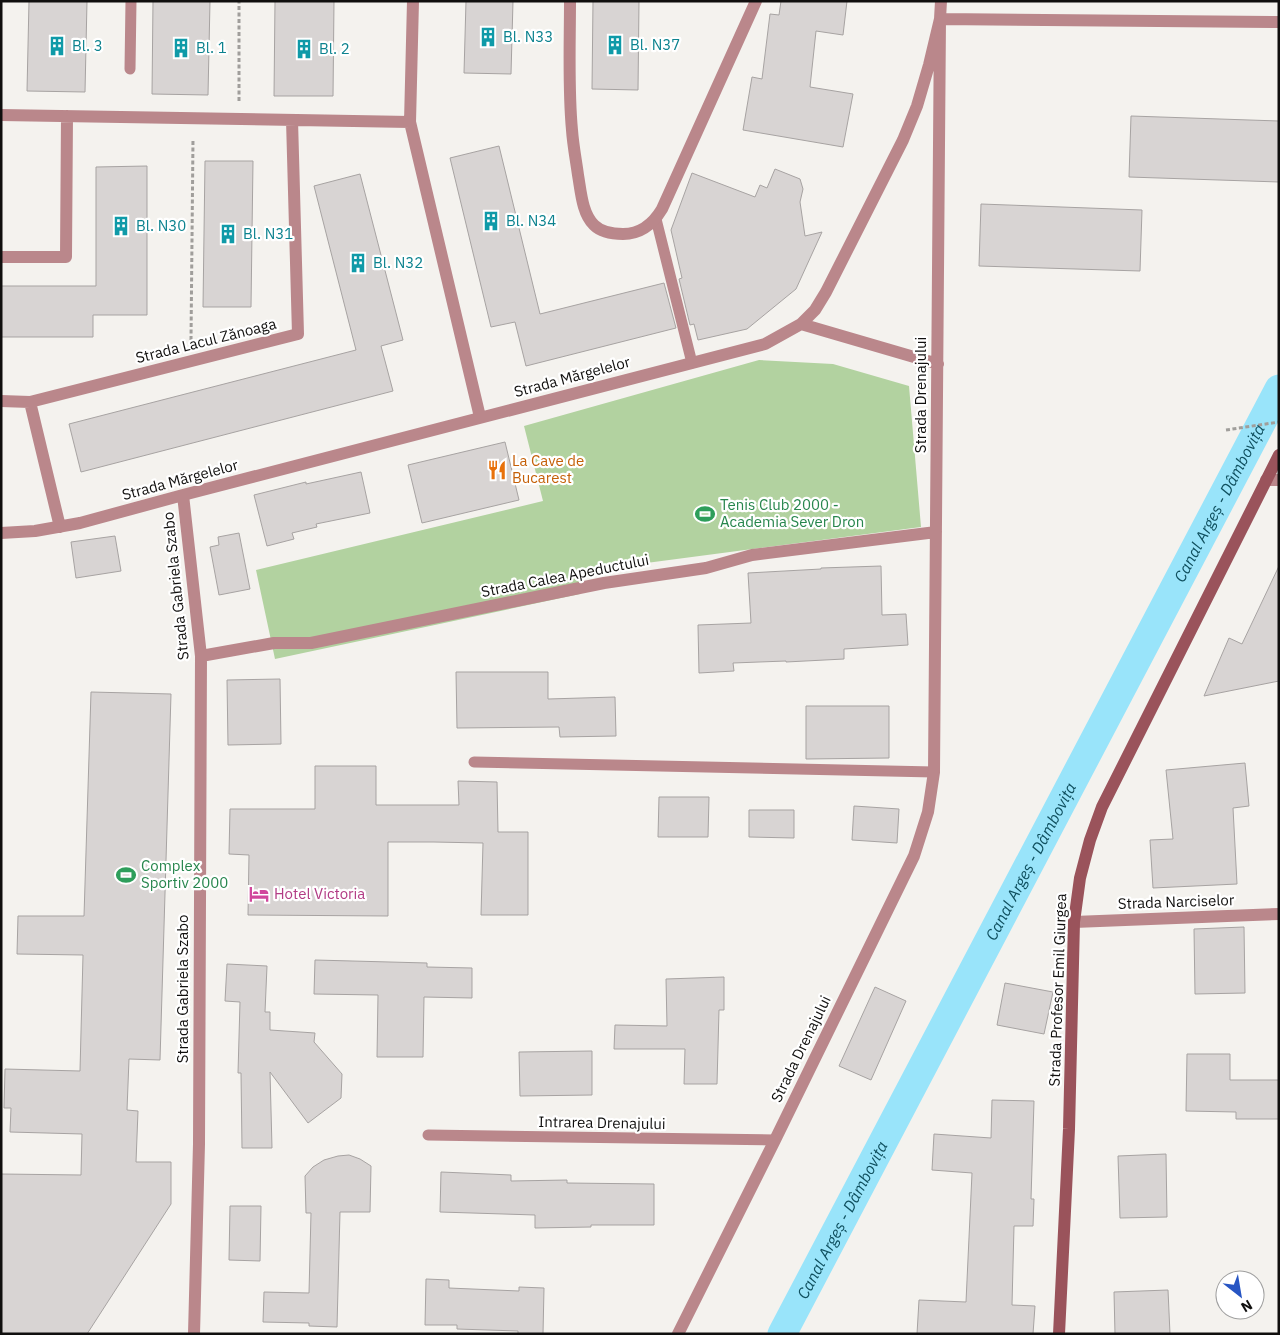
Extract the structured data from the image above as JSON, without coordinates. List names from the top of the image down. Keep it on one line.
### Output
{"streets":{"street":["Strada Lacul Zănoaga","Strada Mărgelelor","Strada Drenajului","Strada Calea Apeductului","Strada Gabriela Szabo","Strada Narciselor","Strada Profesor Emil Giurgea"],"lane":["Intrarea Drenajului"]},"crossings":[["Strada Mărgelelor","Strada Drenajului"],["Strada Mărgelelor","Strada Gabriela Szabo"],["Strada Drenajului","Strada Calea Apeductului"],["Strada Drenajului","Intrarea Drenajului"],["Strada Calea Apeductului","Strada Gabriela Szabo"],["Strada Narciselor","Strada Profesor Emil Giurgea"]],"water":["Canal Argeș - Dâmbovița"],"places":{"building":["Bl. N33","Bl. N37","Bl. 3","Bl. 1","Bl. 2","Bl. N34","Bl. N30","Bl. N31","Bl. N32"],"restaurant":["La Cave de Bucarest"],"sports":["Tenis Club 2000 - Academia Sever Dron","Complex Sportiv 2000"],"hotel":["Hotel Victoria"]},"north":"bottom right"}
